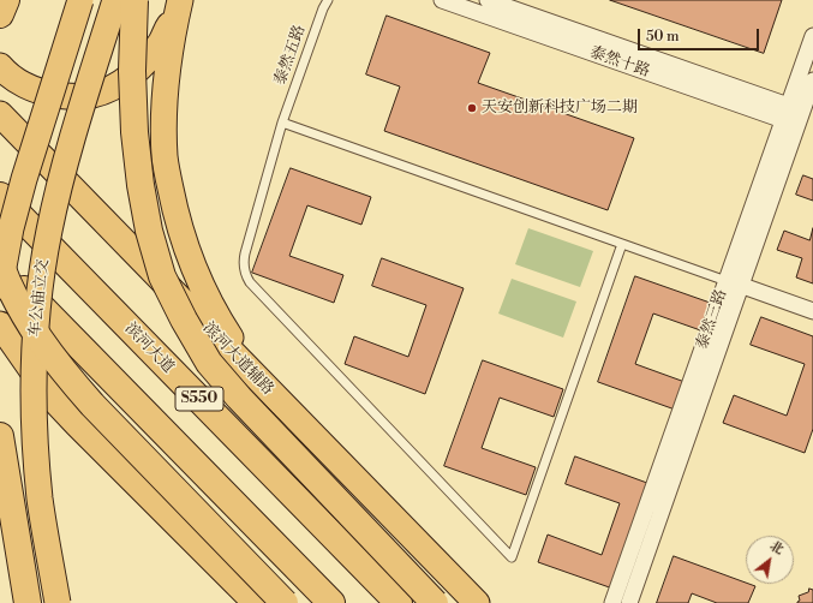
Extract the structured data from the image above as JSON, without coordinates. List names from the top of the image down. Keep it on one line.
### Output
{"streets":{"highway":["滨河大道","S550"],"main road":["车公庙立交","滨河大道辅路"],"street":["泰然十路","泰然三路"],"lane":["泰然五路"]},"crossings":[["泰然十路","泰然三路"]],"places":["天安创新科技广场二期"],"scale_bar":"50 m","north":"top right"}
